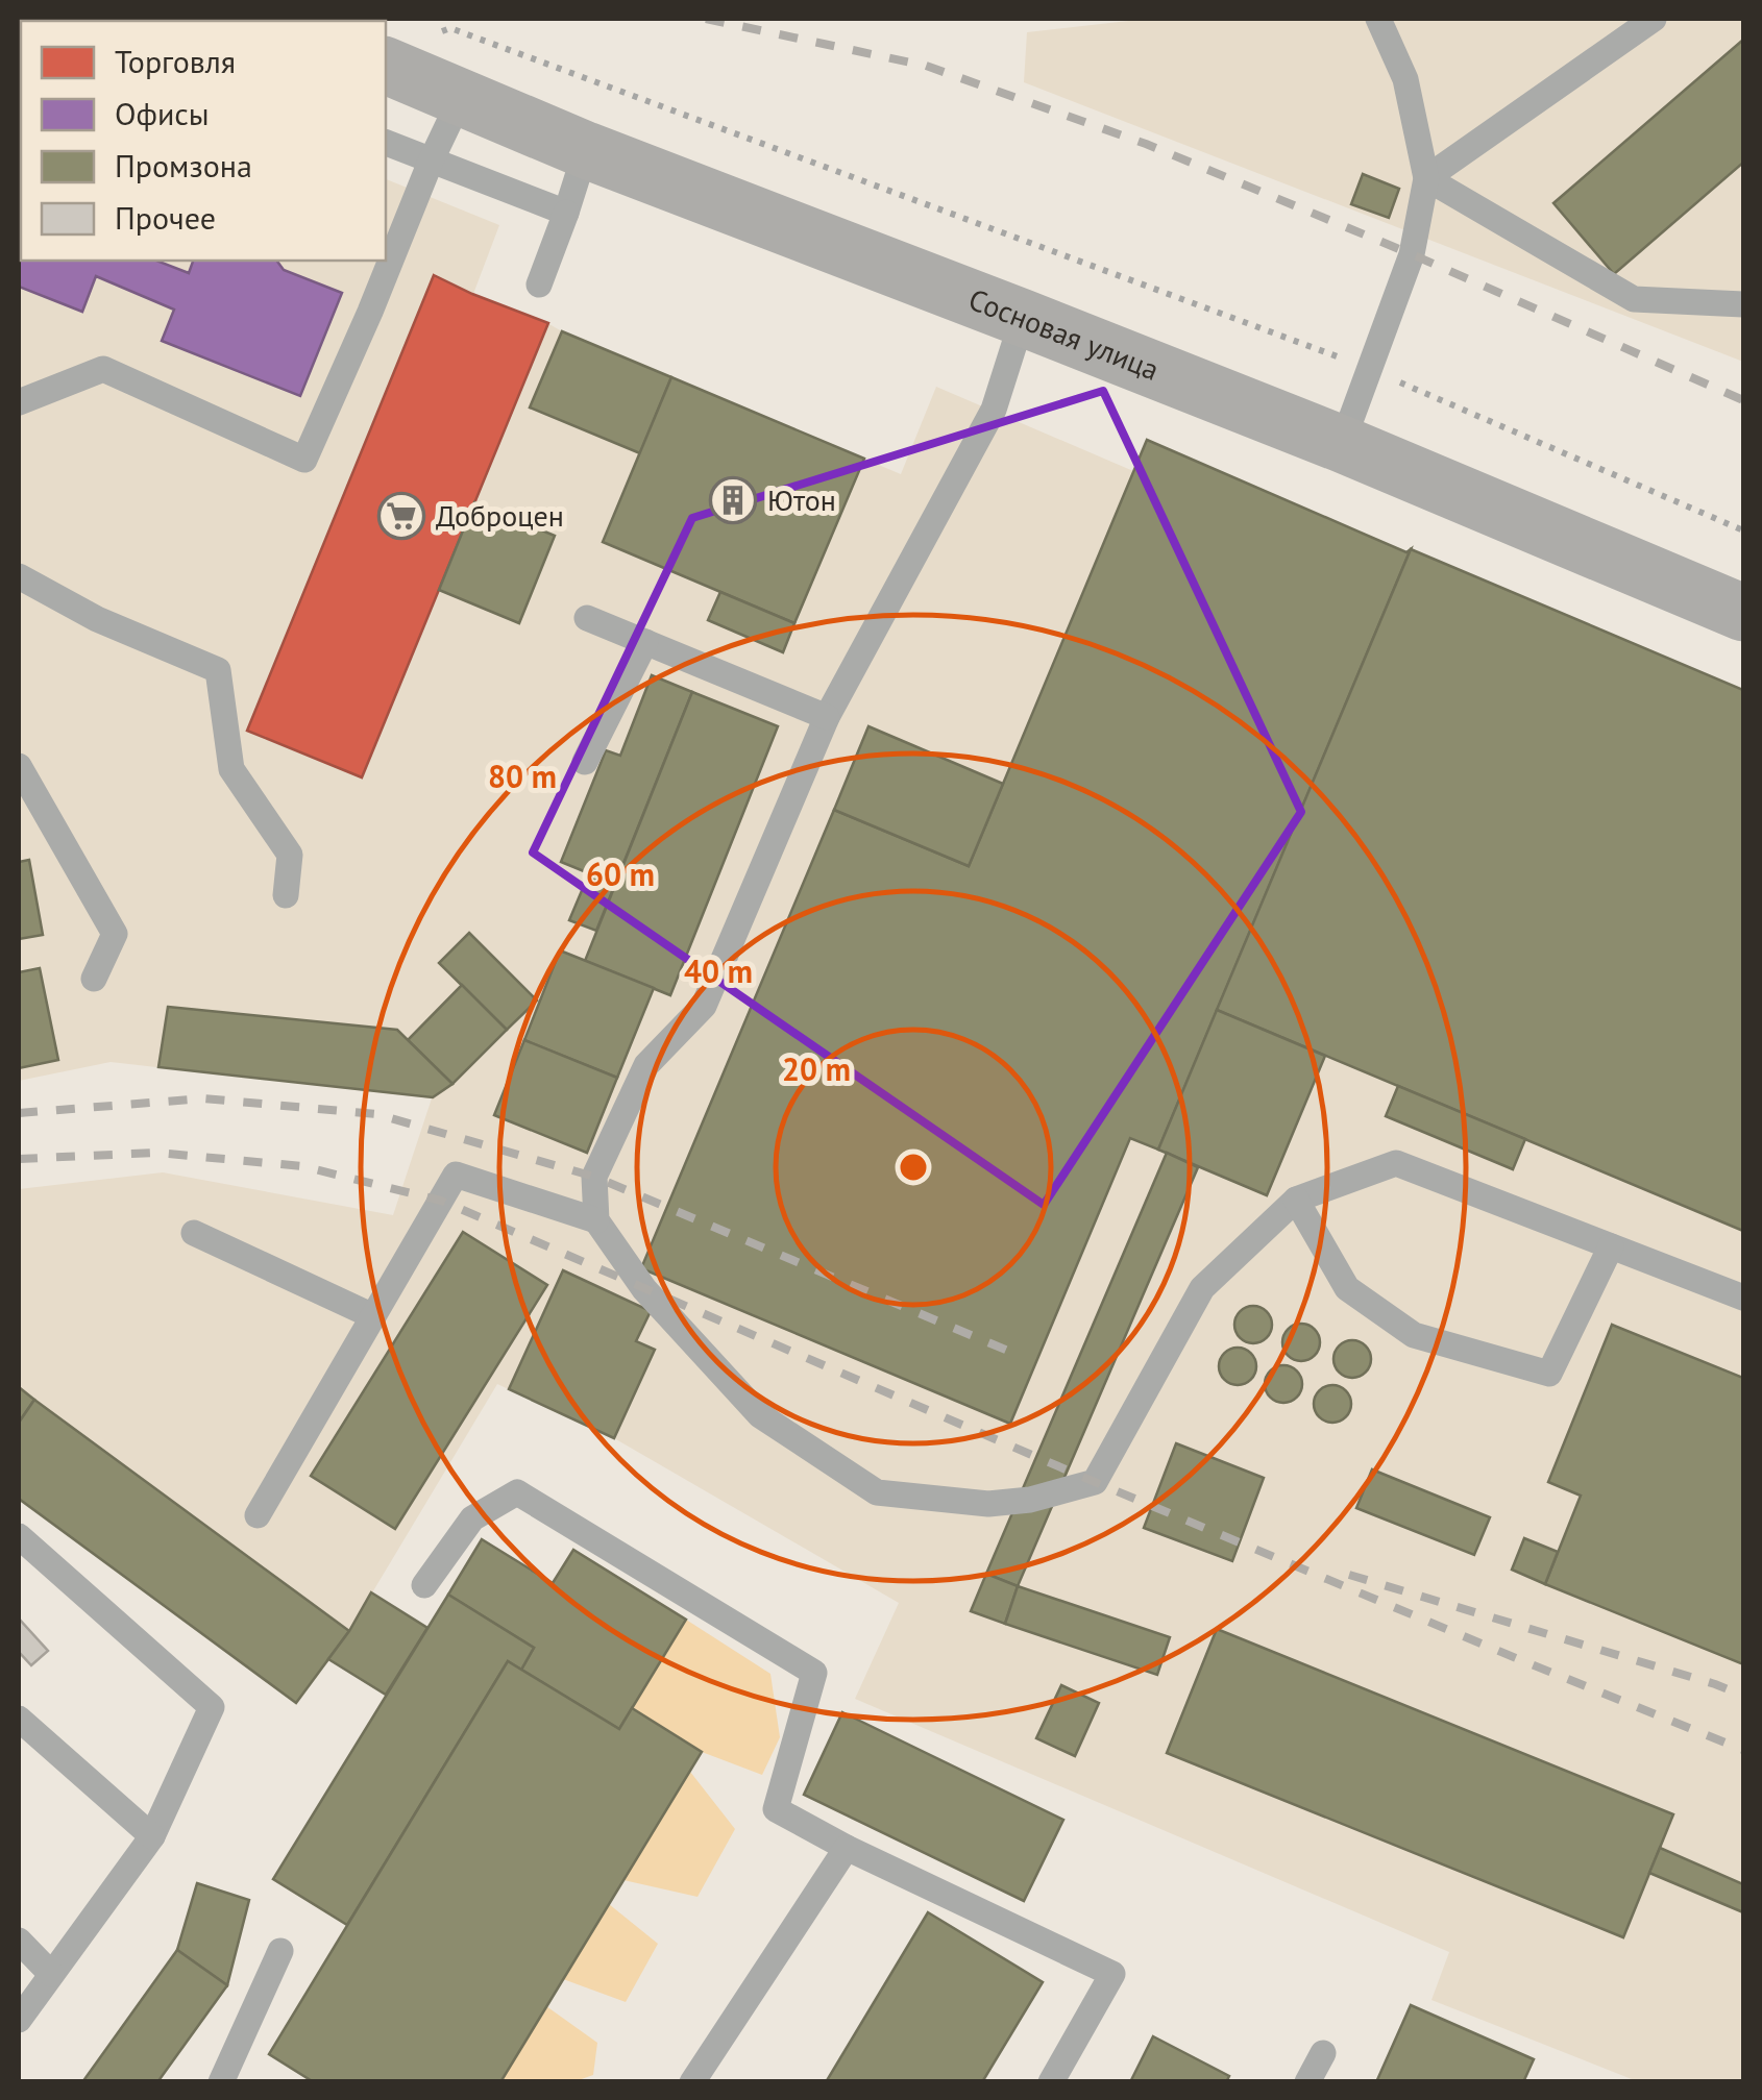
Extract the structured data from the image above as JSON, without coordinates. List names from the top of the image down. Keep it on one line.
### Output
{"streets":{"main road":["Сосновая улица"]},"places":{"building":["Ютон"],"supermarket":["Доброцен"]},"legend":["Торговля","Офисы","Промзона","Прочее"],"rings":["80 m","60 m","40 m","20 m"]}
